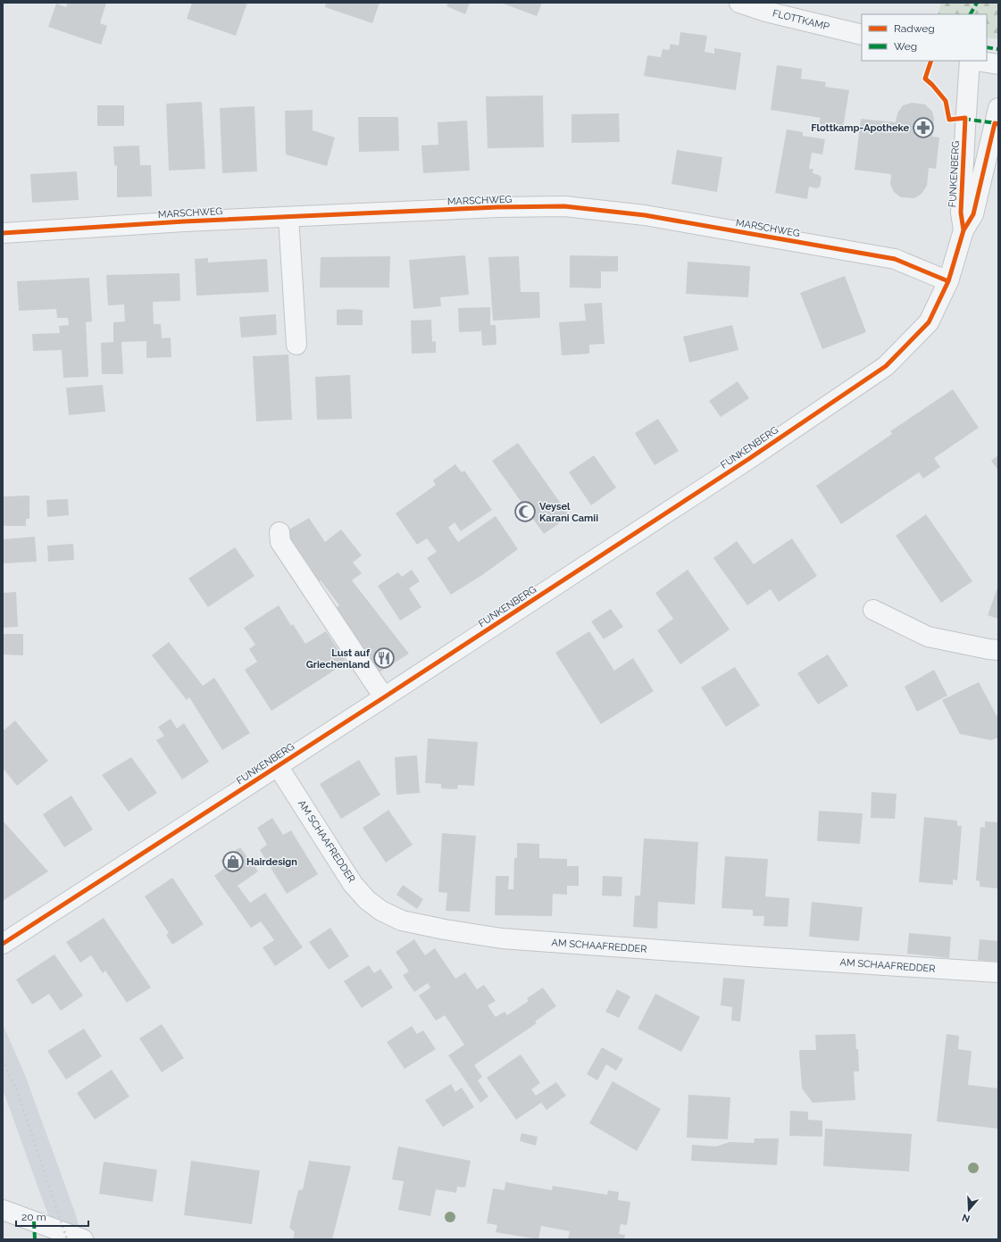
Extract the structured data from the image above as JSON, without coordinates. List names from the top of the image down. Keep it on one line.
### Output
{"streets":{"street":["FLOTTKAMP","FUNKENBERG","MARSCHWEG","AM SCHAAFREDDER"]},"crossings":[["FUNKENBERG","MARSCHWEG"],["FUNKENBERG","AM SCHAAFREDDER"]],"places":{"pharmacy":["Flottkamp-Apotheke"],"mosque":["Veysel Karani Camii"],"restaurant":["Lust auf Griechenland"],"shop":["Hairdesign"]},"legend":["Radweg","Weg"],"scale_bar":"20 m","north":"bottom"}
